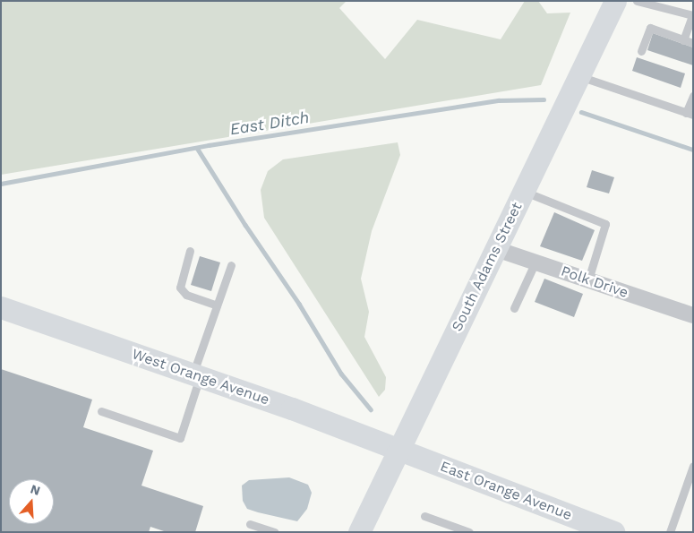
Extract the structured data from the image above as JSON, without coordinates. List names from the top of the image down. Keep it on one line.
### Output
{"streets":{"main road":["South Adams Street","West Orange Avenue","East Orange Avenue"],"street":["Polk Drive"]},"crossings":[["South Adams Street","Polk Drive"],["South Adams Street","West Orange Avenue"],["South Adams Street","East Orange Avenue"],["West Orange Avenue","East Orange Avenue"]],"water":["East Ditch"],"north":"top"}
